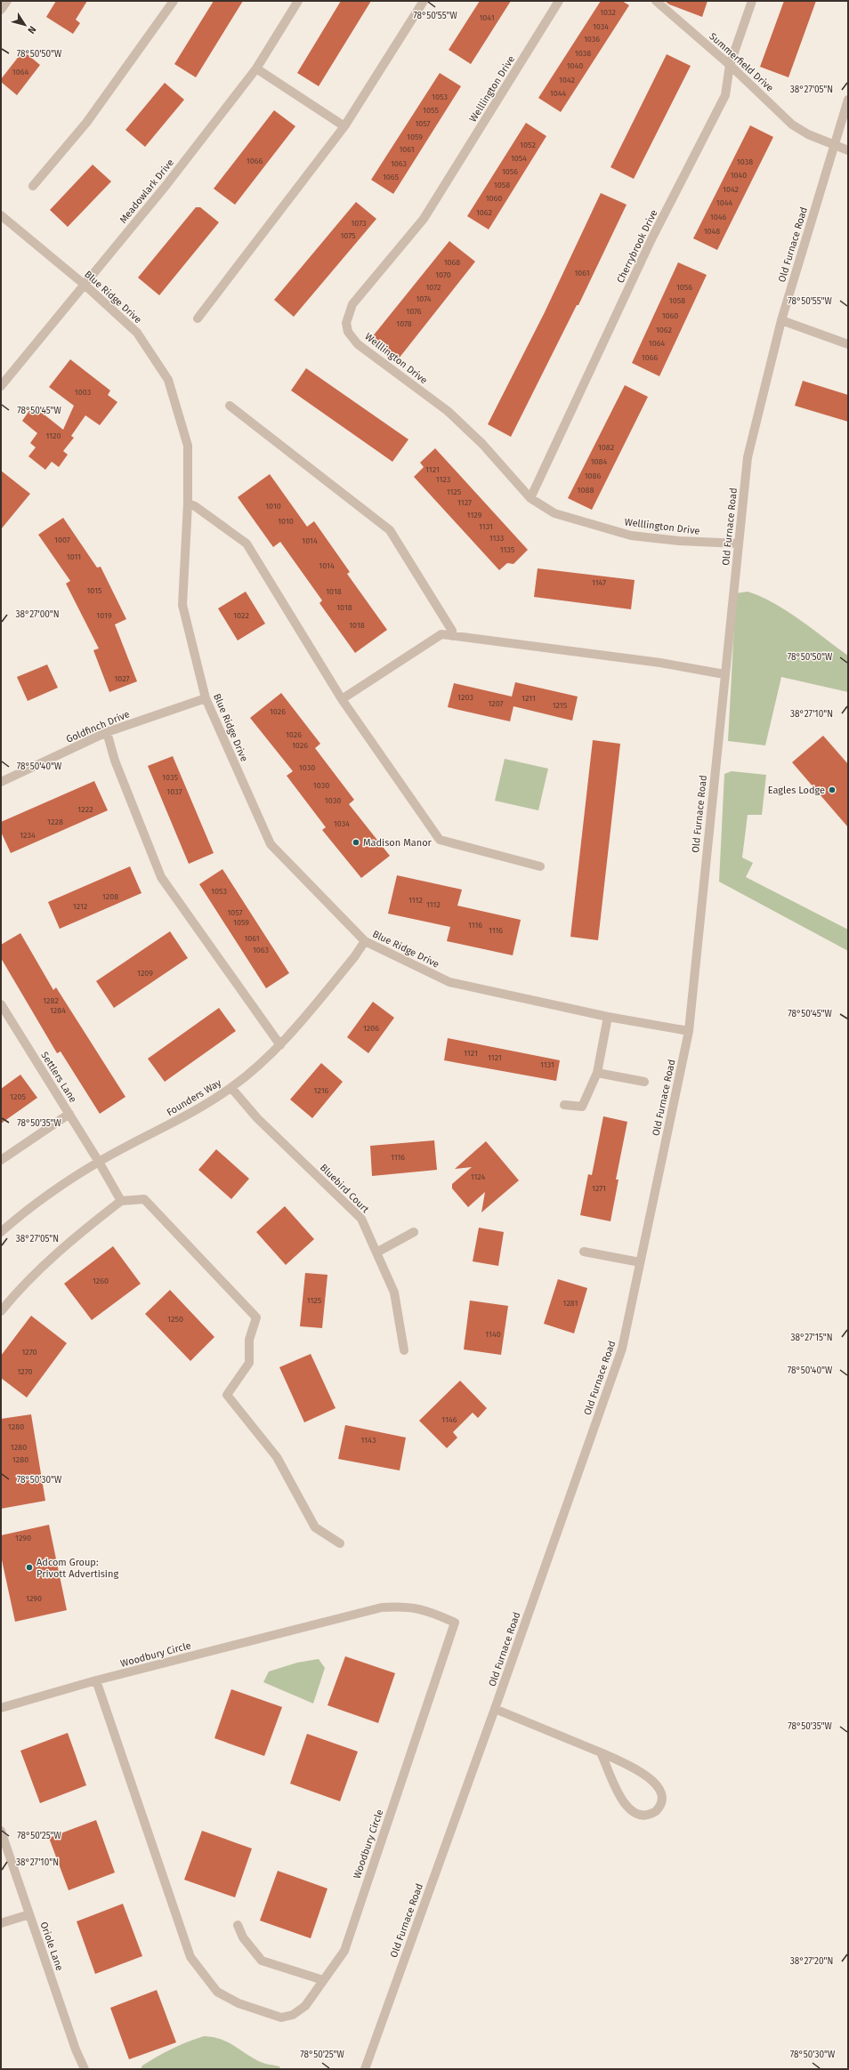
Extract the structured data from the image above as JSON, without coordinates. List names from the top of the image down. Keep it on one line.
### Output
{"streets":{"street":["Summerfield Drive","Welllington Drive","Meadowlark Drive","Old Furnace Road","Cherrybrook Drive","Blue Ridge Drive","Goldfinch Drive","Settlers Lane","Founders Way","Bluebird Court","Woodbury Circle","Oriole Lane"]},"crossings":[["Summerfield Drive","Old Furnace Road"],["Summerfield Drive","Cherrybrook Drive"],["Welllington Drive","Old Furnace Road"],["Welllington Drive","Cherrybrook Drive"],["Meadowlark Drive","Blue Ridge Drive"],["Old Furnace Road","Blue Ridge Drive"],["Blue Ridge Drive","Goldfinch Drive"],["Blue Ridge Drive","Founders Way"],["Settlers Lane","Founders Way"],["Founders Way","Bluebird Court"]],"places":["Eagles Lodge","Madison Manor","Adcom Group: Privott Advertising"],"house_numbers":["1032","1041","1034","1036","1038","1040","1064","1042","1044","1053","1055","1057","1059","1052","1061","1054","1066","1038","1063","1056","1040","1065","1058","1042","1060","1044","1062","1046","1073","1048","1075","1068","1061","1070","1072","1056","1074","1058","1076","1060","1078","1062","1064","1066","1003","1120","1082","1084","1121","1086","1123","1088","1125","1127","1010","1129","1010","1131","1133","1007","1014","1135","1011","1014","1147","1015","1018","1018","1019","1022","1018","1027","1203","1211","1207","1215","1026","1026","1026","1030","1035","1030","1037","1030","1222","1228","1034","1234","1053","1208","1112","1112","1212","1057","1059","1116","1116","1061","1063","1209","1282","1284","1206","1121","1121","1131","1216","1205","1116","1124","1271","1260","1125","1281","1250","1140","1270","1270","1146","1280","1143","1280","1280","1290","1290"],"north":"bottom right","coordinates":["78°50'55\"W","78°50'50\"W","38°27'05\"N","78°50'45\"W","38°27'00\"N","38°27'10\"N","78°50'40\"W","78°50'35\"W","38°27'15\"N","78°50'30\"W","78°50'25\"W","38°27'20\"N"]}
